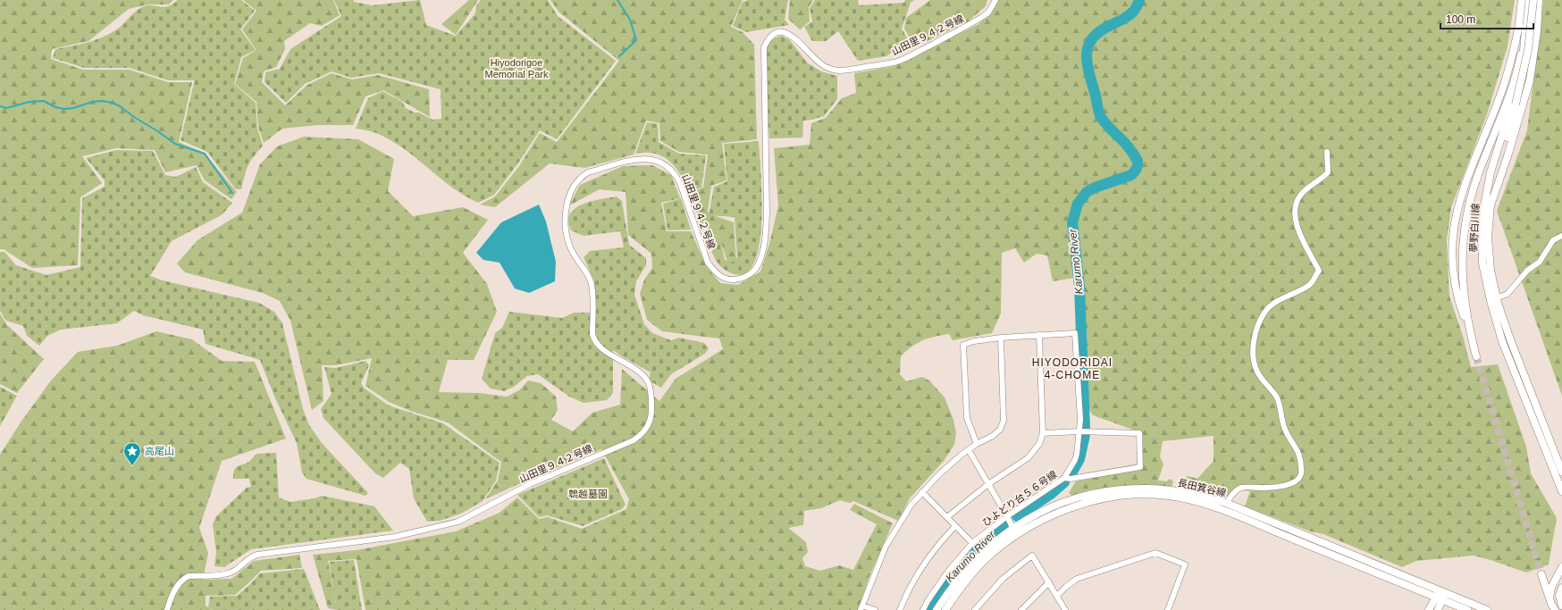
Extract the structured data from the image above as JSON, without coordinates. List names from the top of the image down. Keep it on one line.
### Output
{"streets":{"street":["山田里９４２号線","夢野白川線","長田箕谷線","ひよどり台５６号線"]},"districts":["HIYODORIDAI 4-CHOME"],"water":["Karumo River"],"parks":["Hiyodorigoe Memorial Park","鵯越墓園"],"places":{"place":["高尾山"]},"scale_bar":"100 m"}
